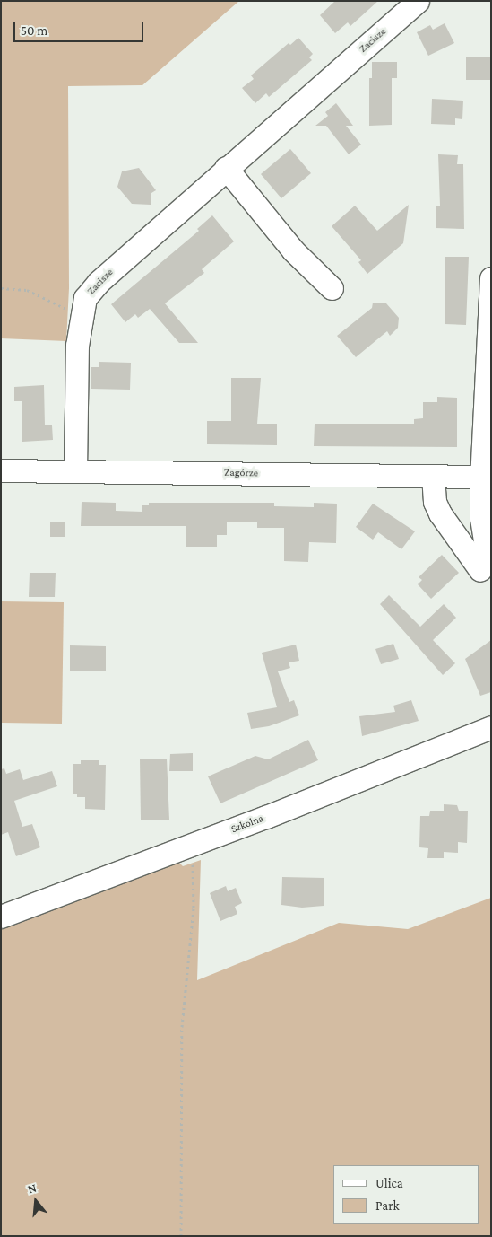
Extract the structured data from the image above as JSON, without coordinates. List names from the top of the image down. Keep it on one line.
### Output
{"streets":{"street":["Zacisze","Zagórze","Szkolna"]},"crossings":[["Zacisze","Zagórze"]],"legend":["Ulica","Park"],"scale_bar":"50 m","north":"top"}
